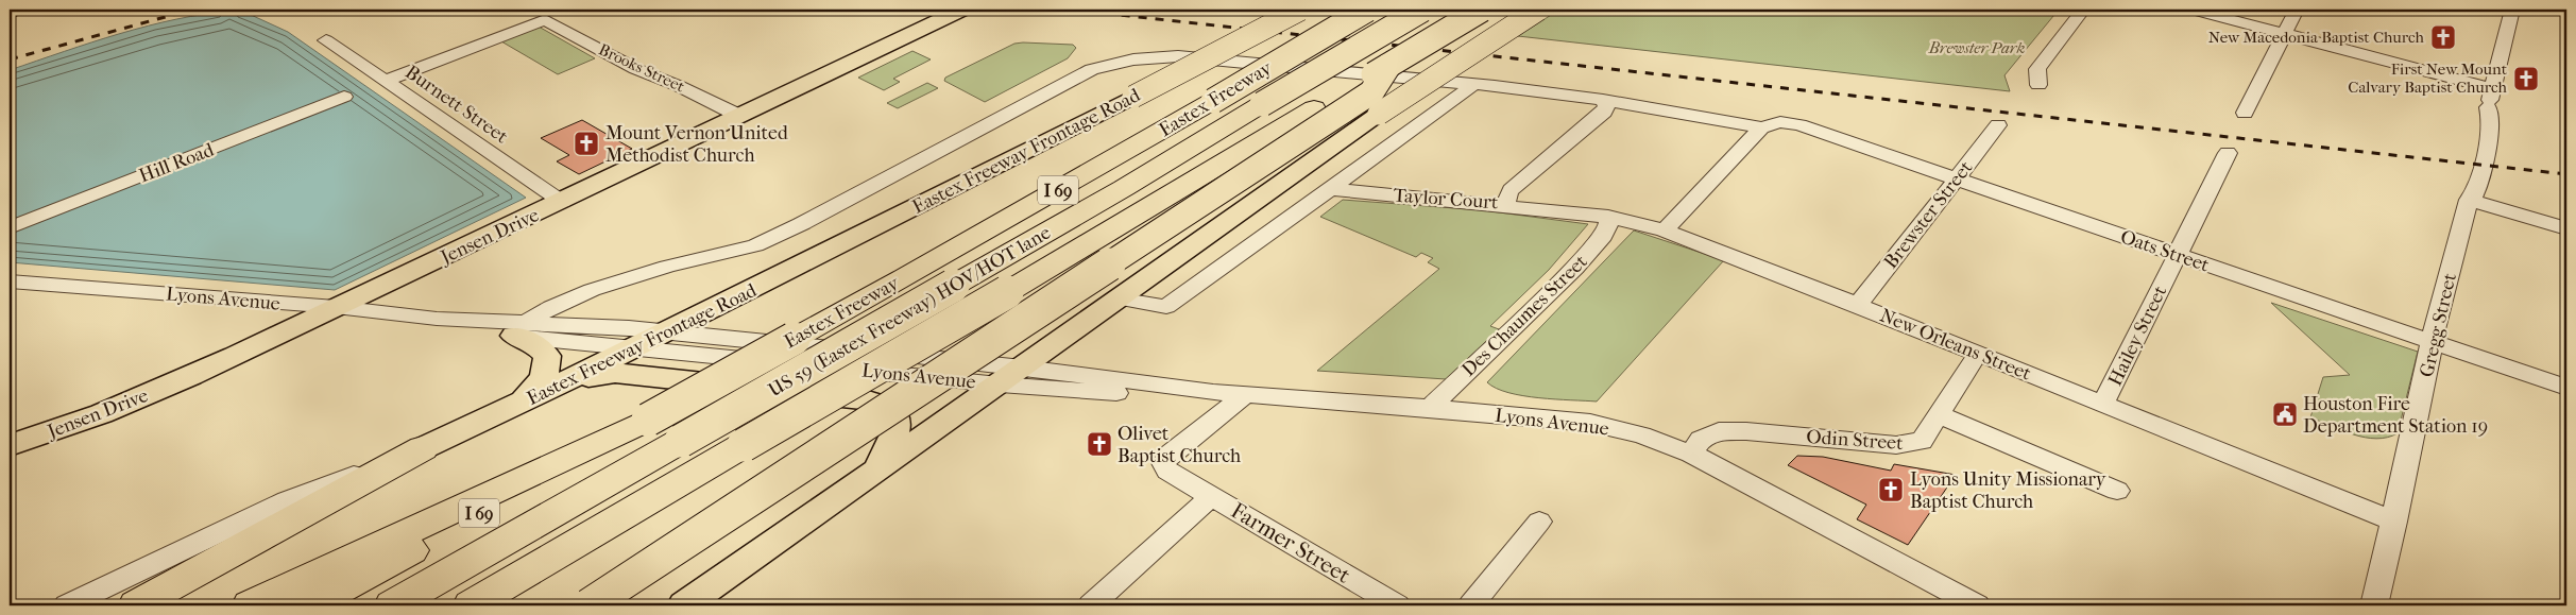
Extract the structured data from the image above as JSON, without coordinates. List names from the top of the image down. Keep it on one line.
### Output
{"streets":{"highway":["Eastex Freeway","I 69","US 59 (Eastex Freeway) HOV/HOT lane"],"main road":["Eastex Freeway Frontage Road","Jensen Drive"],"street":["Brooks Street","Burnett Street","Hill Road","Taylor Court","Brewster Street","Oats Street","Lyons Avenue","Des Chaumes Street","Gregg Street","Hailey Street","New Orleans Street","Odin Street","Farmer Street"]},"crossings":[["Brooks Street","Burnett Street"],["Brooks Street","Jensen Drive"],["Burnett Street","Jensen Drive"],["Eastex Freeway Frontage Road","Lyons Avenue"],["Taylor Court","New Orleans Street"],["Brewster Street","Oats Street"],["Brewster Street","New Orleans Street"],["Jensen Drive","Lyons Avenue"],["Oats Street","Gregg Street"],["Oats Street","Hailey Street"],["Lyons Avenue","Des Chaumes Street"],["Lyons Avenue","Odin Street"],["Lyons Avenue","Farmer Street"],["Des Chaumes Street","New Orleans Street"],["Gregg Street","New Orleans Street"],["Hailey Street","New Orleans Street"],["New Orleans Street","Odin Street"]],"parks":["Brewster Park"],"places":{"church":["New Macedonia Baptist Church","First New Mount Calvary Baptist Church","Mount Vernon United Methodist Church","Olivet Baptist Church","Lyons Unity Missionary Baptist Church"],"public building":["Houston Fire Department Station 19"]}}
